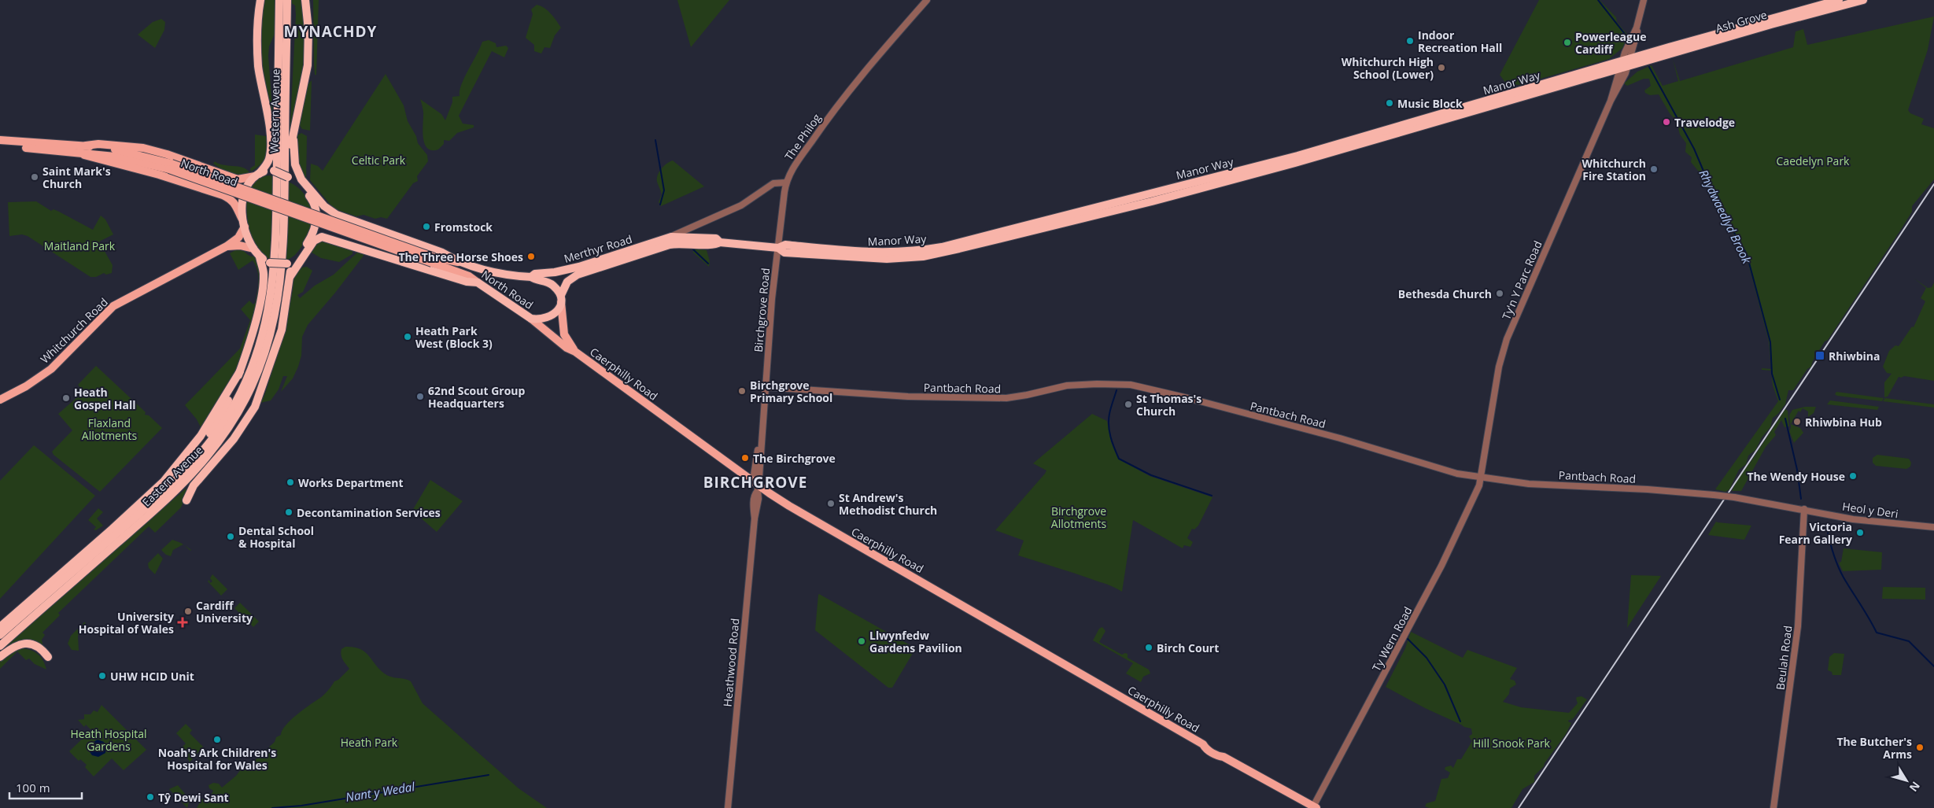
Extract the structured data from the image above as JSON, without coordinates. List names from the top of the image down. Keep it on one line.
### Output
{"streets":{"highway":["Ash Grove","Manor Way","Western Avenue","North Road","Merthyr Road","Eastern Avenue"],"main road":["Whitchurch Road","Caerphilly Road"],"street":["The Philog","Ty'n Y Parc Road","Birchgrove Road","Pantbach Road","Heol y Deri","Ty Wern Road","Beulah Road","Heathwood Road"]},"crossings":[["Ash Grove","Manor Way"],["Ash Grove","Ty'n Y Parc Road"],["Manor Way","Merthyr Road"],["Manor Way","Ty'n Y Parc Road"],["Manor Way","Birchgrove Road"],["Western Avenue","Eastern Avenue"],["The Philog","Birchgrove Road"],["North Road","Merthyr Road"],["North Road","Caerphilly Road"],["Merthyr Road","Caerphilly Road"],["Ty'n Y Parc Road","Pantbach Road"],["Ty'n Y Parc Road","Ty Wern Road"],["Birchgrove Road","Caerphilly Road"],["Birchgrove Road","Pantbach Road"],["Birchgrove Road","Heathwood Road"],["Caerphilly Road","Ty Wern Road"],["Caerphilly Road","Heathwood Road"],["Pantbach Road","Heol y Deri"],["Pantbach Road","Ty Wern Road"],["Pantbach Road","Beulah Road"],["Heol y Deri","Beulah Road"]],"districts":["MYNACHDY","BIRCHGROVE"],"water":["Rhydwaedlyd Brook","Nant y Wedal"],"parks":["Celtic Park","Caedelyn Park","Maitland Park","Flaxland Allotments","Birchgrove Allotments","Heath Hospital Gardens","Heath Park","Hill Snook Park"],"places":{"other":["Indoor Recreation Hall","Powerleague Cardiff","Whitchurch High School (Lower)","Music Block","Travelodge","Whitchurch Fire Station","Saint Mark's Church","Fromstock","The Three Horse Shoes","Bethesda Church","Heath Park West (Block 3)","Birchgrove Primary School","62nd Scout Group Headquarters","Heath Gospel Hall","St Thomas's Church","Rhiwbina Hub","The Birchgrove","The Wendy House","Works Department","St Andrew's Methodist Church","Decontamination Services","Victoria Fearn Gallery","Dental School & Hospital","Cardiff University","Llwynfedw Gardens Pavilion","Birch Court","UHW HCID Unit","Noah's Ark Children's Hospital for Wales","The Butcher's Arms","Tŷ Dewi Sant"],"transit":["Rhiwbina"],"health":["University Hospital of Wales"]},"scale_bar":"100 m","north":"bottom right"}
